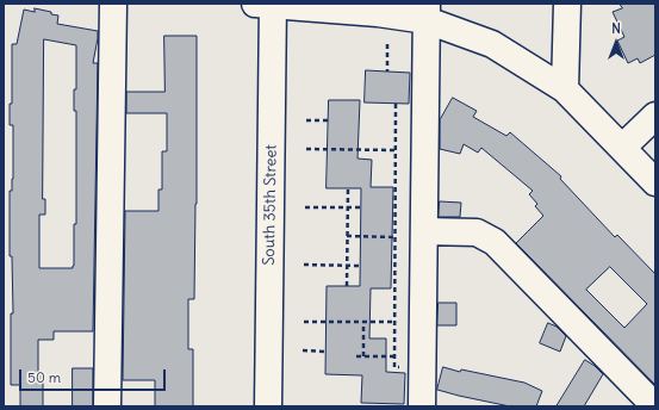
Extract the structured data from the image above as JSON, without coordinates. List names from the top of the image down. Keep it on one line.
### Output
{"streets":{"street":["South 35th Street"]},"scale_bar":"50 m","north":"top"}
